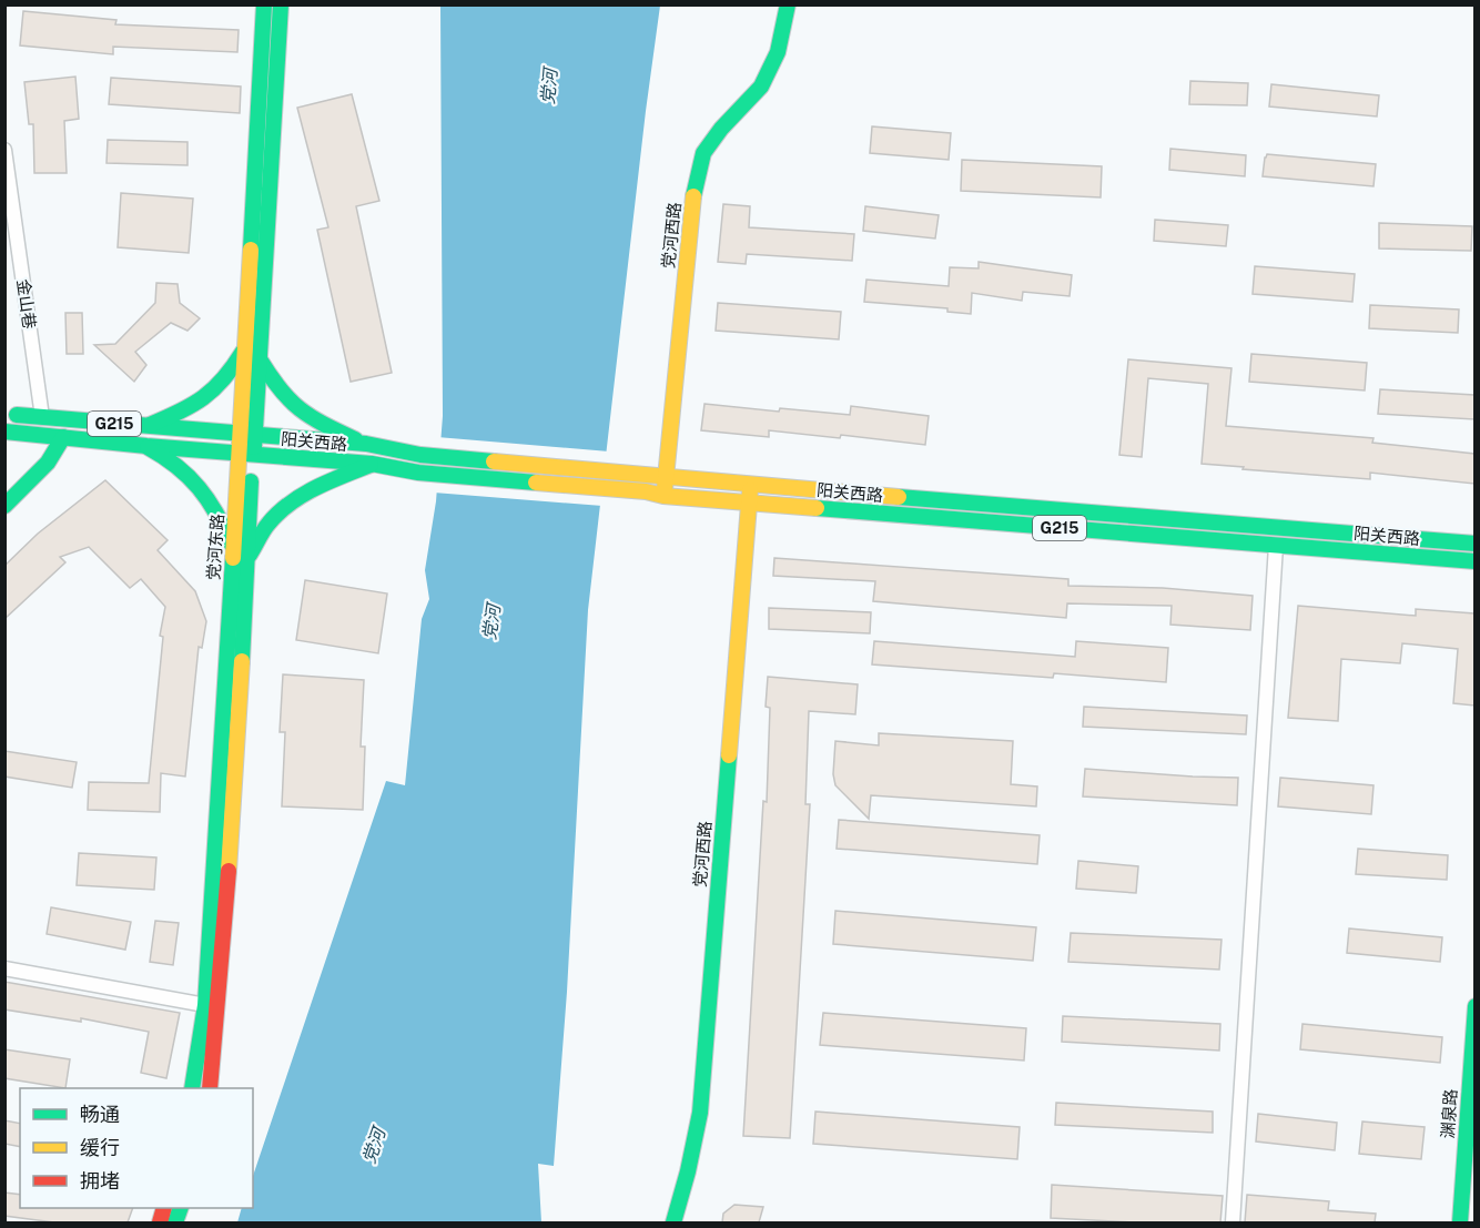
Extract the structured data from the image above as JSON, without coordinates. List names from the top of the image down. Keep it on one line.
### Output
{"streets":{"main road":["党河西路","G215","阳关西路","党河东路","渊泉路"],"street":["金山巷"]},"crossings":[["党河西路","阳关西路"],["金山巷","G215"],["G215","阳关西路"],["G215","党河东路"],["阳关西路","党河东路"]],"water":["党河"],"legend":["畅通","缓行","拥堵"]}
